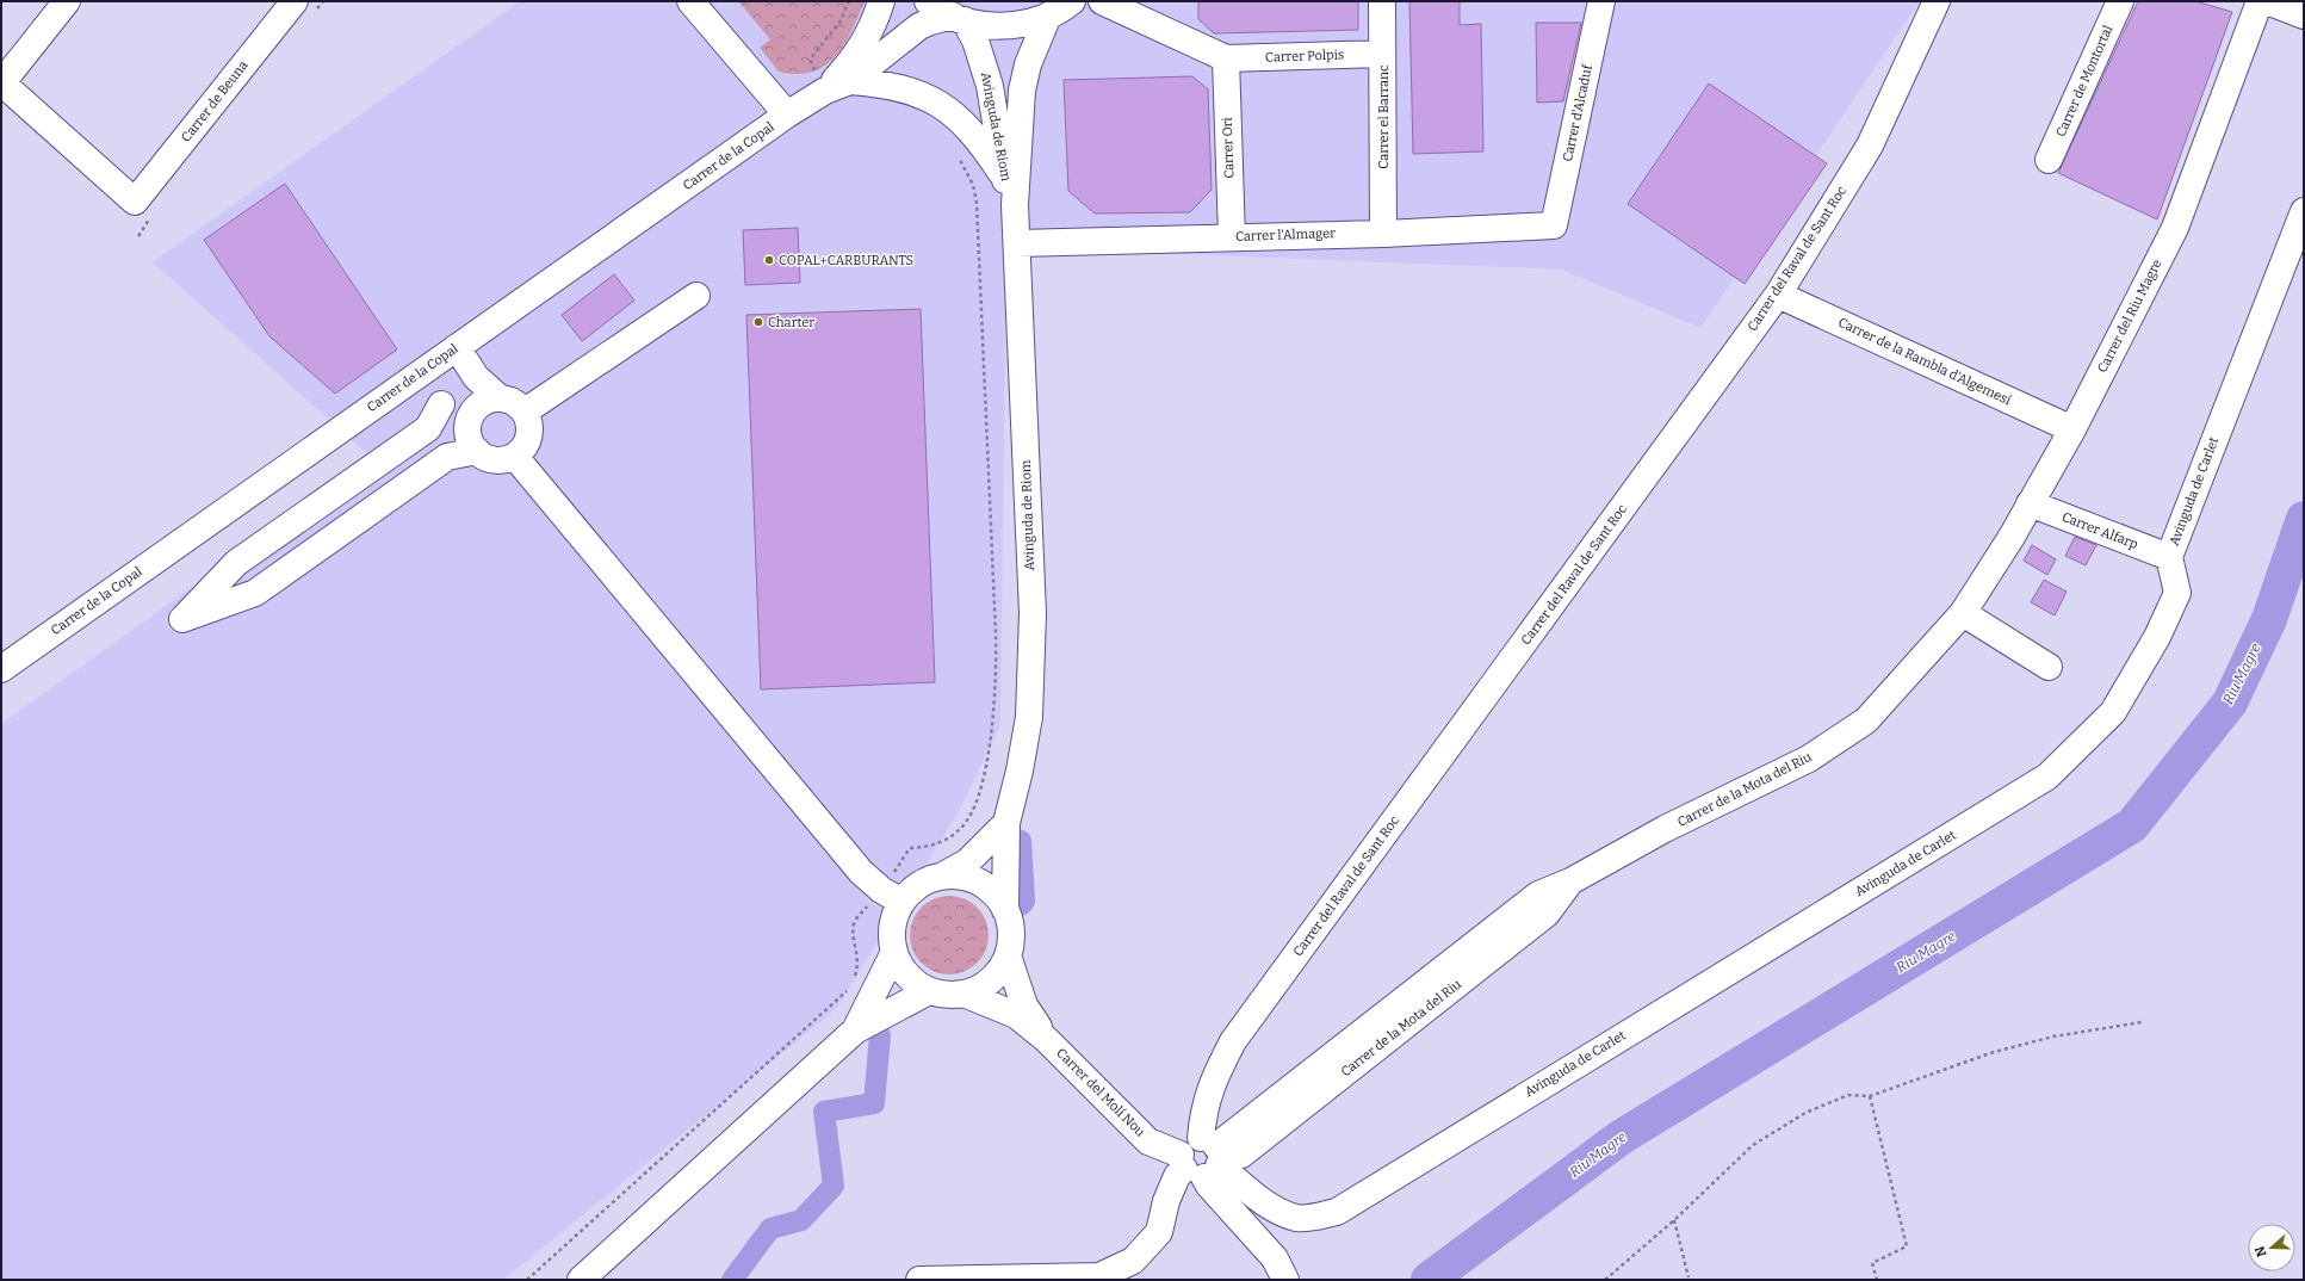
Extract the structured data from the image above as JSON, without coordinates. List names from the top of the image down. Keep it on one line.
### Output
{"streets":{"street":["Carrer Polpis","Carrer de Montortal","Carrer de Beuna","Carrer d'Alcaduf","Carrer el Barranc","Avinguda de Riom","Carrer Ori","Carrer de la Copal","Carrer l'Almager","Carrer del Raval de Sant Roc","Carrer del Riu Magre","Carrer de la Rambla d'Algemesí","Avinguda de Carlet","Carrer Alfarp","Carrer de la Mota del Riu","Carrer del Molí Nou"]},"crossings":[["Carrer Polpis","Carrer el Barranc"],["Carrer Polpis","Carrer Ori"],["Carrer d'Alcaduf","Carrer l'Almager"],["Carrer el Barranc","Carrer l'Almager"],["Avinguda de Riom","Carrer de la Copal"],["Avinguda de Riom","Carrer l'Almager"],["Avinguda de Riom","Carrer del Molí Nou"],["Carrer Ori","Carrer l'Almager"],["Carrer del Raval de Sant Roc","Carrer de la Rambla d'Algemesí"],["Carrer del Raval de Sant Roc","Avinguda de Carlet"],["Carrer del Raval de Sant Roc","Carrer de la Mota del Riu"],["Carrer del Raval de Sant Roc","Carrer del Molí Nou"],["Carrer del Riu Magre","Carrer de la Rambla d'Algemesí"],["Carrer del Riu Magre","Carrer Alfarp"],["Carrer del Riu Magre","Carrer de la Mota del Riu"],["Avinguda de Carlet","Carrer Alfarp"],["Avinguda de Carlet","Carrer de la Mota del Riu"],["Avinguda de Carlet","Carrer del Molí Nou"],["Carrer de la Mota del Riu","Carrer del Molí Nou"]],"water":["Riu Magre"],"places":["COPAL+CARBURANTS","Charter"],"north":"left"}
